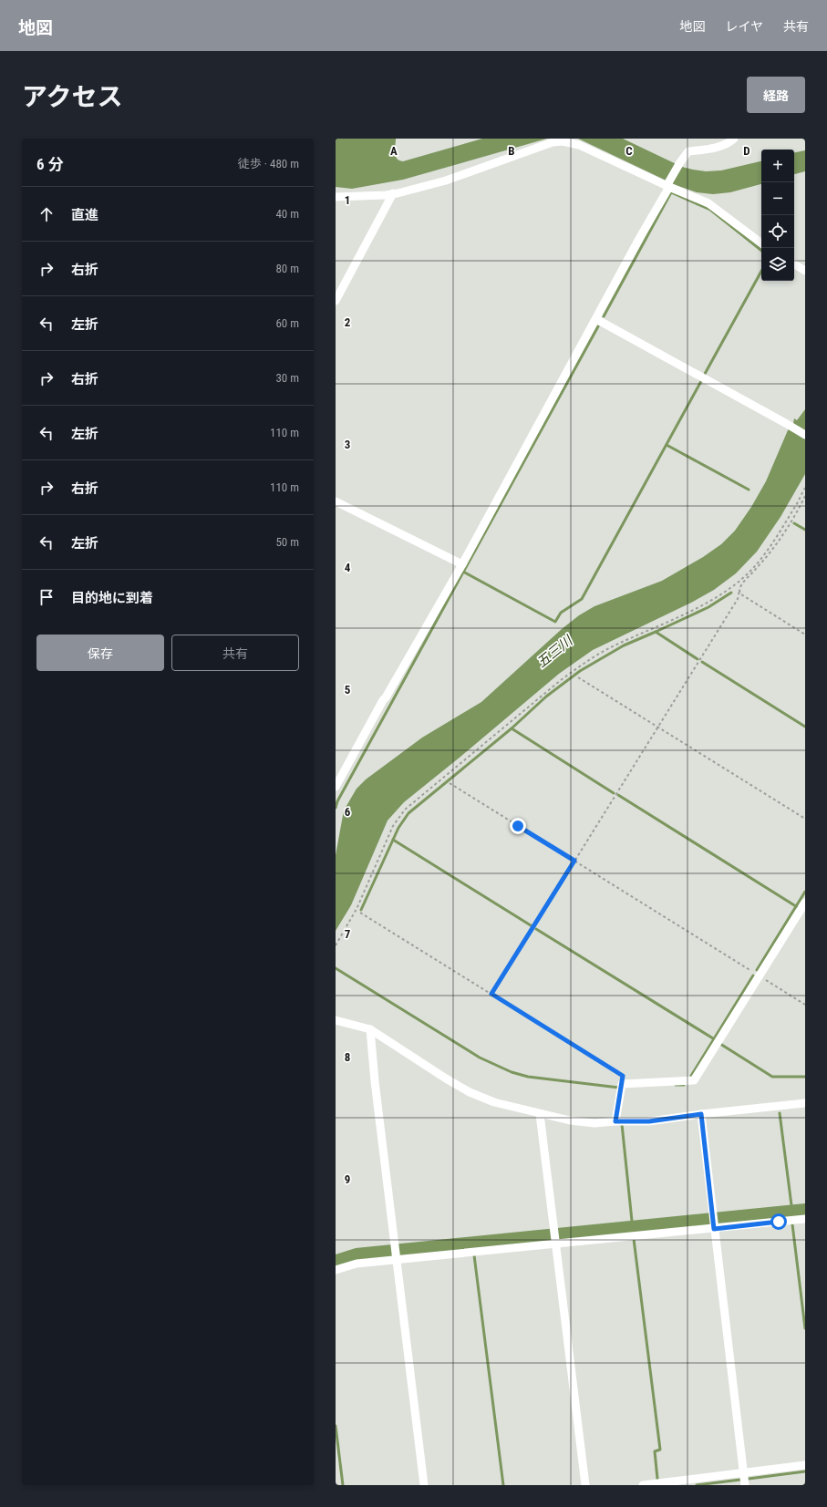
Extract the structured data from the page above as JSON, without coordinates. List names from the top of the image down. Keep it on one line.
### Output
{"water":["五三川"],"page":{"header":"地図","nav":["地図","レイヤ","共有"],"title":"アクセス","buttons":["経路",["保存","共有"]],"heading":["6 分","徒歩 · 480 m"],"map_buttons":["+","−"],"list":[["直進","40 m"],["右折","80 m"],["左折","60 m"],["右折","30 m"],["左折","110 m"],["右折","110 m"],["左折","50 m"],"目的地に到着"]},"grid":{"columns":["A","B","C","D"],"rows":["1","2","3","4","5","6","7","8","9"]}}
